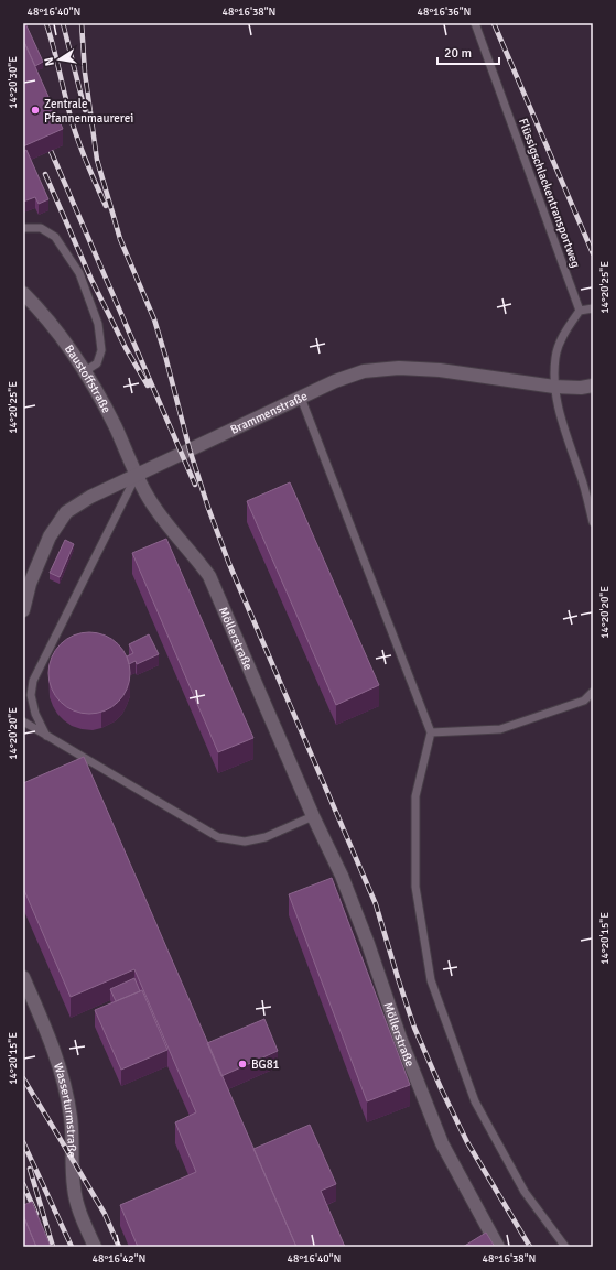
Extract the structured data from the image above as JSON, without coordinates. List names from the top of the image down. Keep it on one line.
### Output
{"streets":{"street":["Baustoffstraße","Brammenstraße","Möllerstraße","Wasserturmstraße"],"lane":["Flüssigschlackentransportweg"]},"crossings":[["Baustoffstraße","Brammenstraße"],["Baustoffstraße","Möllerstraße"],["Brammenstraße","Möllerstraße"]],"places":["Zentrale Pfannenmaurerei","BG81"],"scale_bar":"20 m","north":"left","coordinates":["48°16'40\"N","48°16'38\"N","48°16'36\"N","14°20'30\"E","14°20'25\"E","14°20'20\"E","14°20'15\"E","48°16'42\"N"]}
